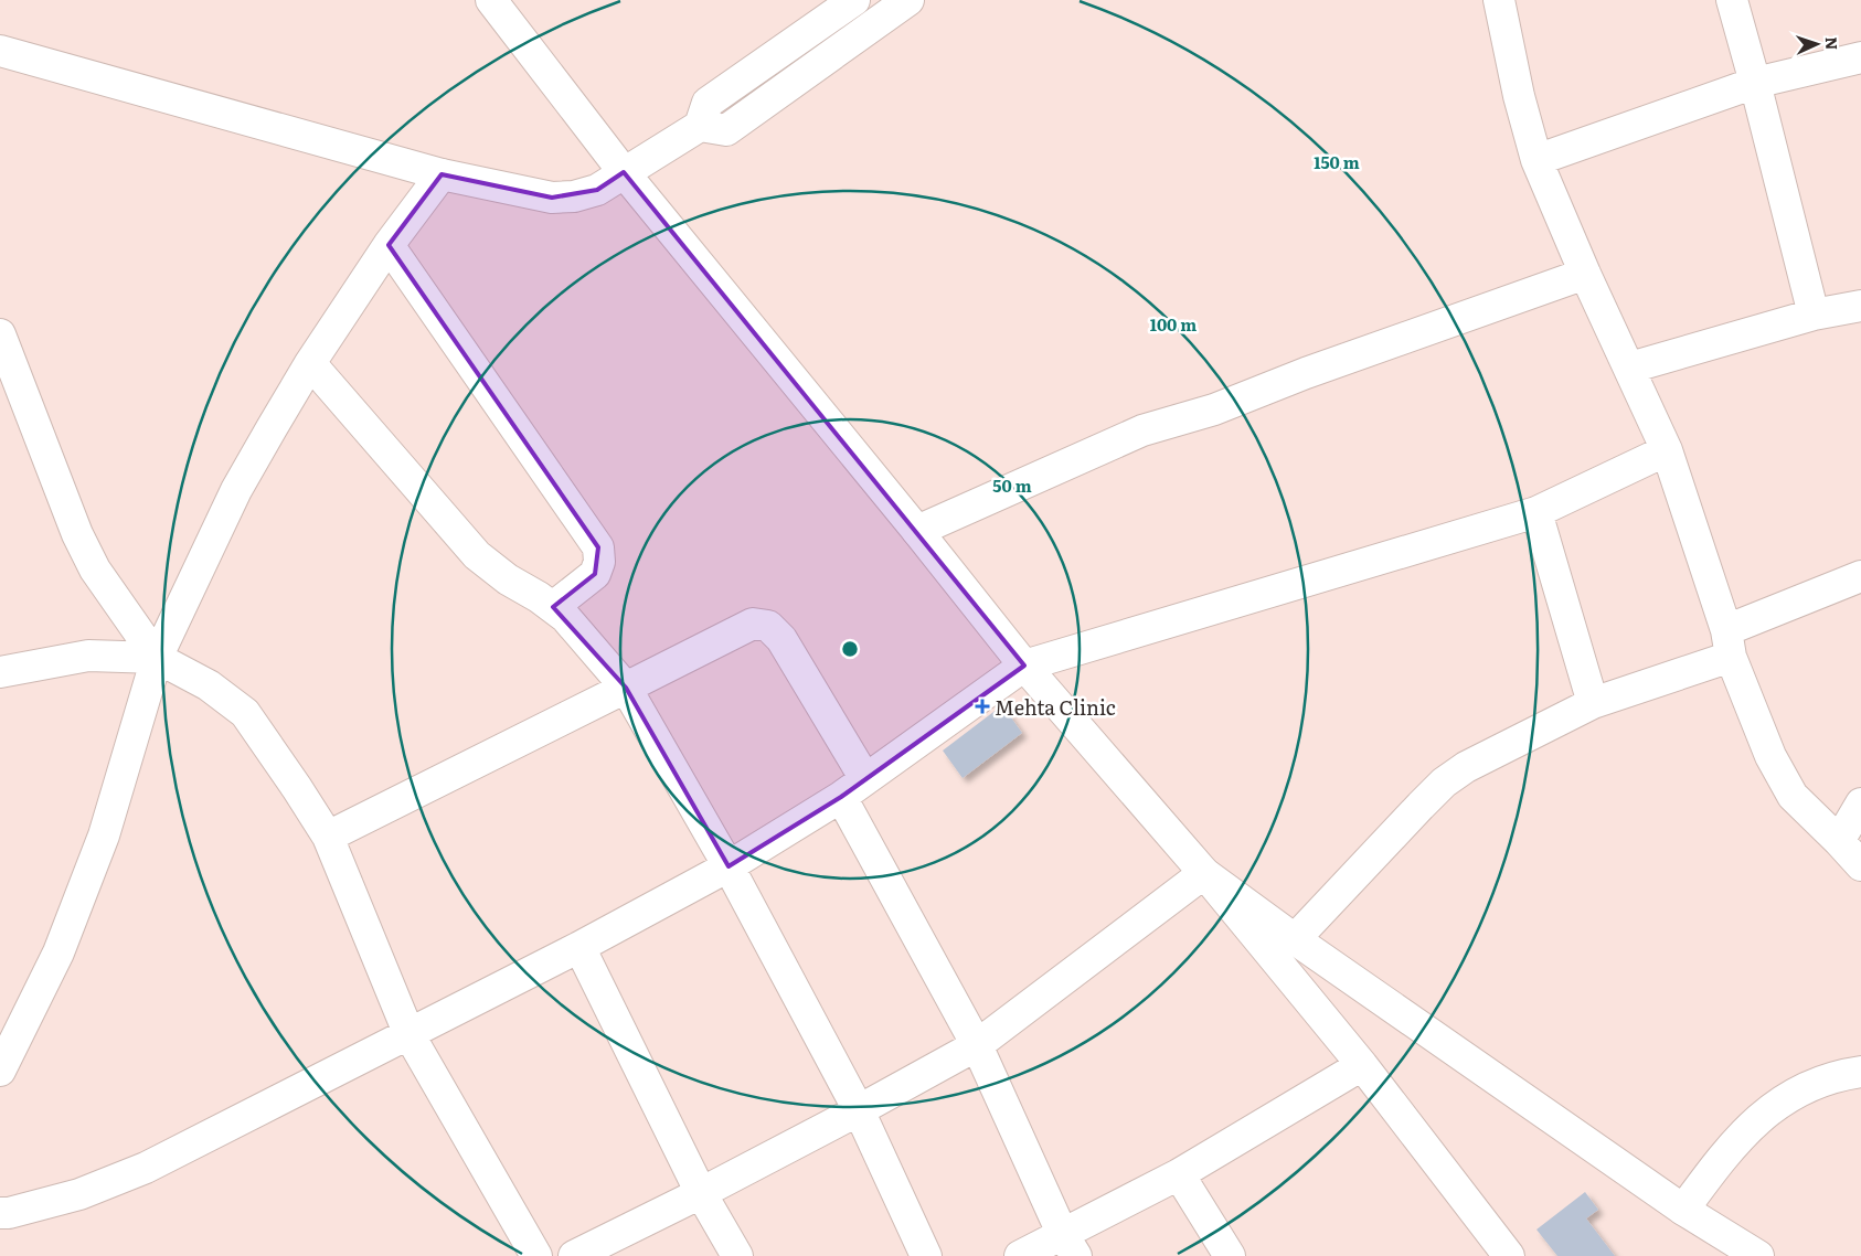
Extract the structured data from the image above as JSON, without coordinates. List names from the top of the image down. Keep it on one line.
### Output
{"places":{"health":["Mehta Clinic"]},"north":"right","rings":["150 m","100 m","50 m"]}
